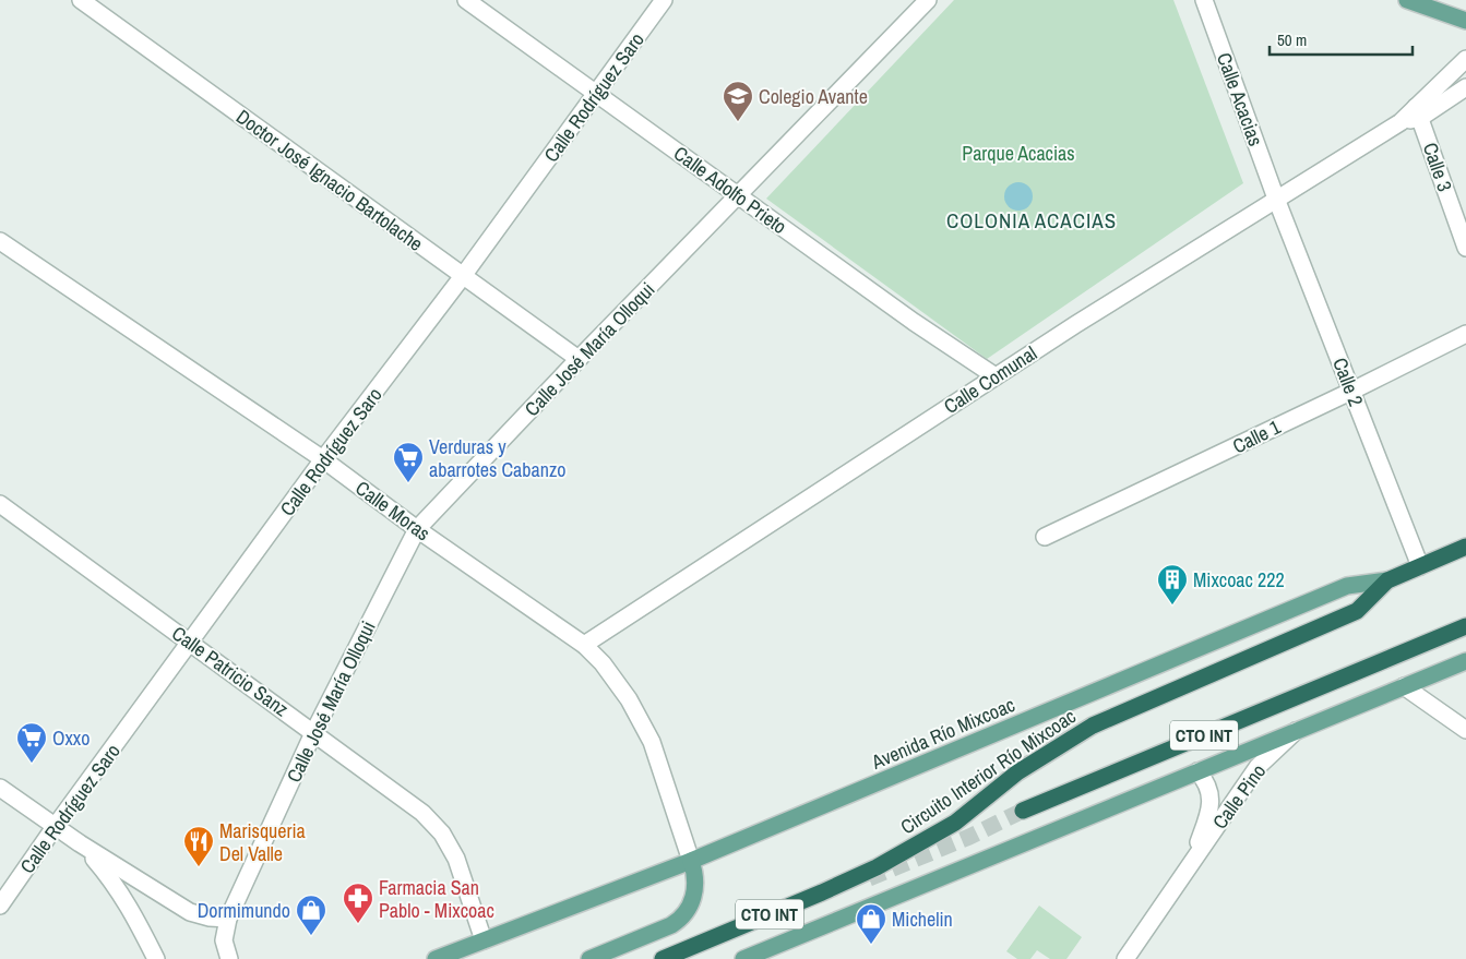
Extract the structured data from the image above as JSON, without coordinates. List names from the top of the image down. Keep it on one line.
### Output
{"streets":{"highway":["Avenida Río Mixcoac","CTO INT","Circuito Interior Río Mixcoac"],"street":["Calle Rodríguez Saro","Calle Acacias","Calle 3","Doctor José Ignacio Bartolache","Calle Adolfo Prieto","Calle José María Olloqui","Calle Comunal","Calle 2","Calle 1","Calle Moras","Calle Patricio Sanz","Calle Pino"]},"crossings":[["Calle Rodríguez Saro","Doctor José Ignacio Bartolache"],["Calle Rodríguez Saro","Calle Adolfo Prieto"],["Calle Rodríguez Saro","Calle Moras"],["Calle Rodríguez Saro","Calle Patricio Sanz"],["Calle Acacias","Calle Comunal"],["Calle Acacias","Calle 2"],["Calle 3","Calle Comunal"],["Doctor José Ignacio Bartolache","Calle José María Olloqui"],["Calle Adolfo Prieto","Calle José María Olloqui"],["Calle Adolfo Prieto","Calle Comunal"],["Calle José María Olloqui","Calle Moras"],["Calle José María Olloqui","Calle Patricio Sanz"],["Calle Comunal","Calle 2"],["Calle Comunal","Calle Moras"],["Calle 2","Calle 1"],["Calle 2","Avenida Río Mixcoac"],["Calle Moras","Avenida Río Mixcoac"],["Calle Patricio Sanz","Avenida Río Mixcoac"],["Avenida Río Mixcoac","Circuito Interior Río Mixcoac"],["CTO INT","Calle Pino"]],"districts":["COLONIA ACACIAS"],"parks":["Parque Acacias"],"places":{"school or university":["Colegio Avante"],"supermarket":["Verduras y abarrotes Cabanzo","Oxxo"],"building":["Mixcoac 222"],"restaurant":["Marisqueria Del Valle"],"pharmacy":["Farmacia San Pablo - Mixcoac"],"shop":["Dormimundo","Michelin"]},"scale_bar":"50 m"}
